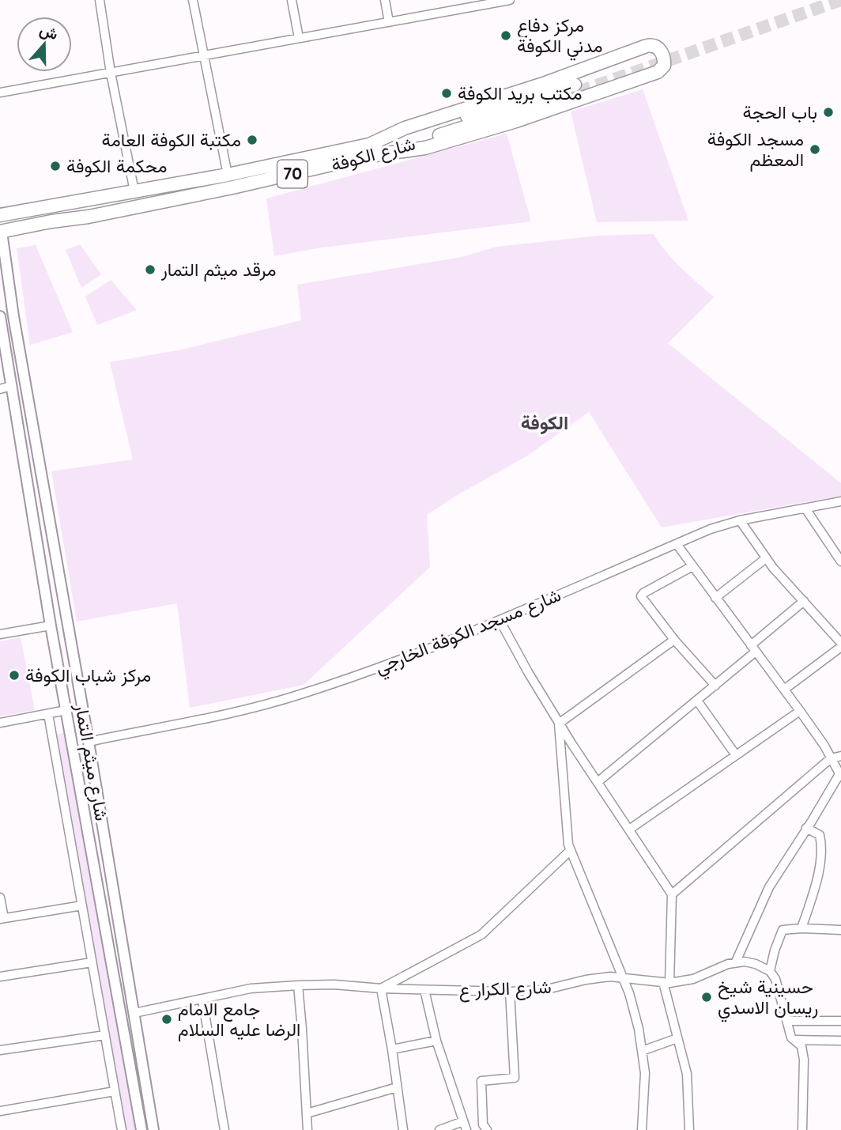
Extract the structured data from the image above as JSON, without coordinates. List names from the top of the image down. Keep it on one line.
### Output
{"streets":{"highway":["شارع الكوفة","70"],"street":["شارع مسجد الكوفة الخارجي","شارع ميثم التمار","شارع الكرار ع"]},"crossings":[["شارع الكوفة","شارع ميثم التمار"],["شارع مسجد الكوفة الخارجي","شارع ميثم التمار"],["شارع ميثم التمار","شارع الكرار ع"]],"districts":["الكوفة"],"places":["مركز دفاع مدني الكوفة","مكتب بريد الكوفة","باب الحجة","مكتبة الكوفة العامة","مسجد الكوفة المعظم","محكمة الكوفة","مرقد ميثم التمار","مركز شباب الكوفة","حسينية شيخ ريسان الاسدي","جامع الامام الرضا عليه السلام"],"north":"top"}
